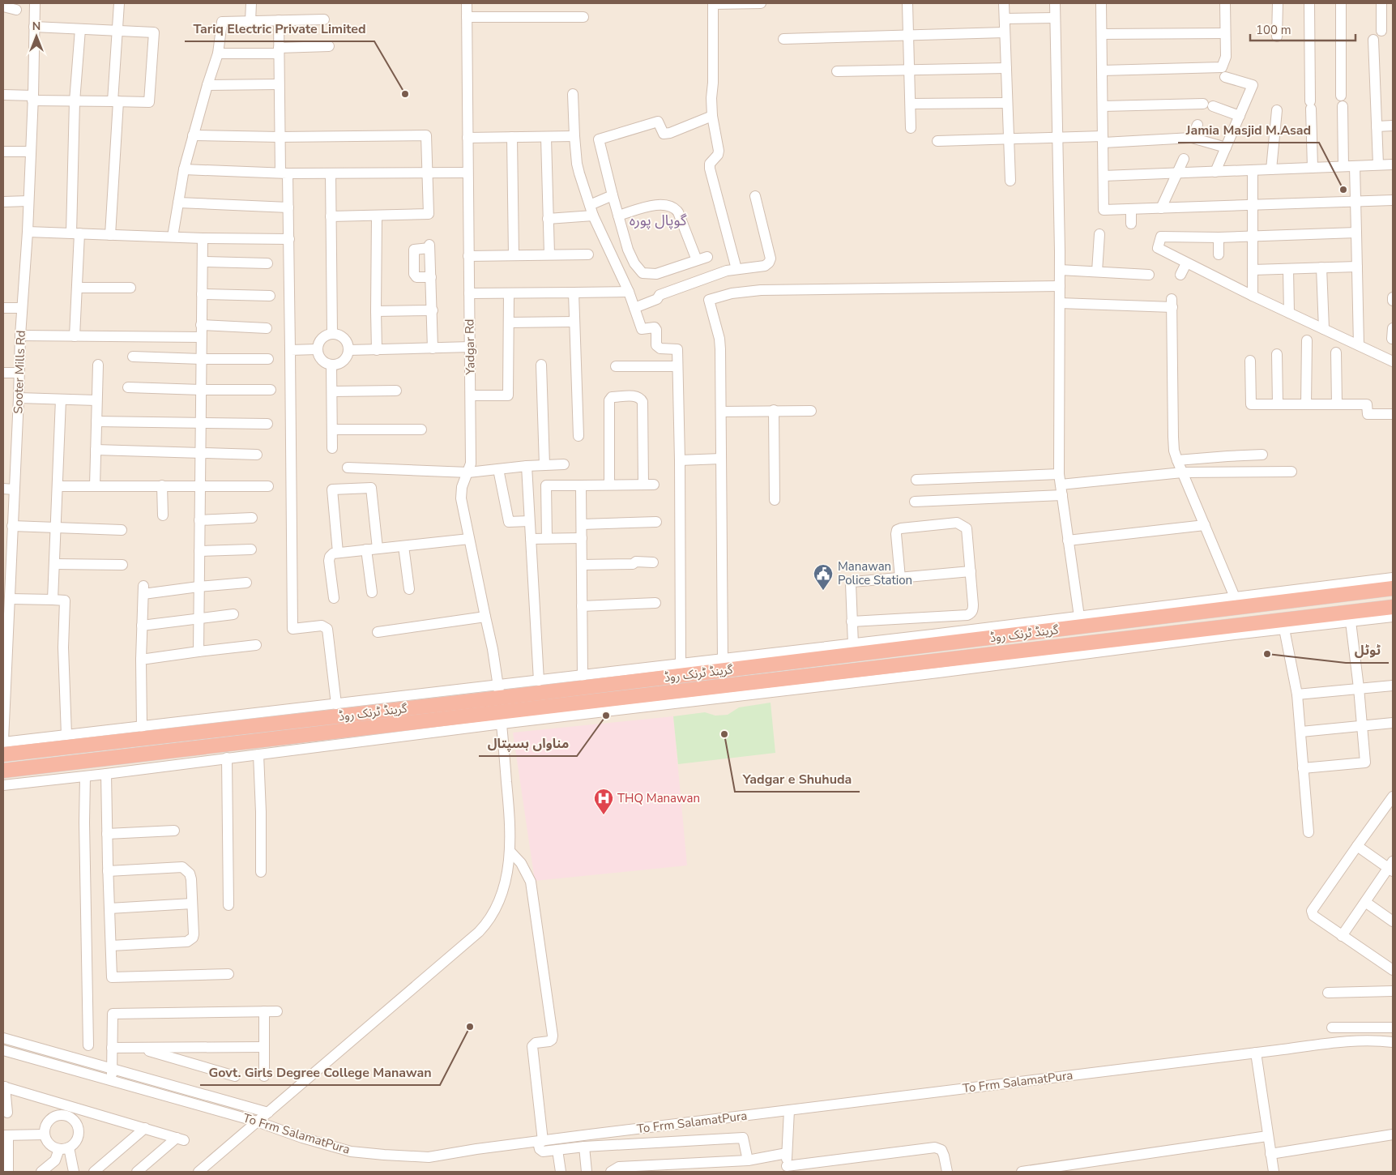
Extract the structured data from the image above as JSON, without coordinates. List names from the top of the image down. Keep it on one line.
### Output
{"streets":{"highway":["گرینڈ ٹرنک روڈ"],"street":["Yadgar Rd","Sooter Mills Rd","To Frm SalamatPura"]},"crossings":[["Yadgar Rd","گرینڈ ٹرنک روڈ"],["Sooter Mills Rd","گرینڈ ٹرنک روڈ"]],"districts":["گوپال پورہ"],"places":{"other":["Tariq Electric Private Limited","Jamia Masjid M.Asad","ٹوٹل","مناواں ہسپتال","Yadgar e Shuhuda","Govt. Girls Degree College Manawan"],"public building":["Manawan Police Station"],"hospital":["THQ Manawan"]},"scale_bar":"100 m","north":"top"}
